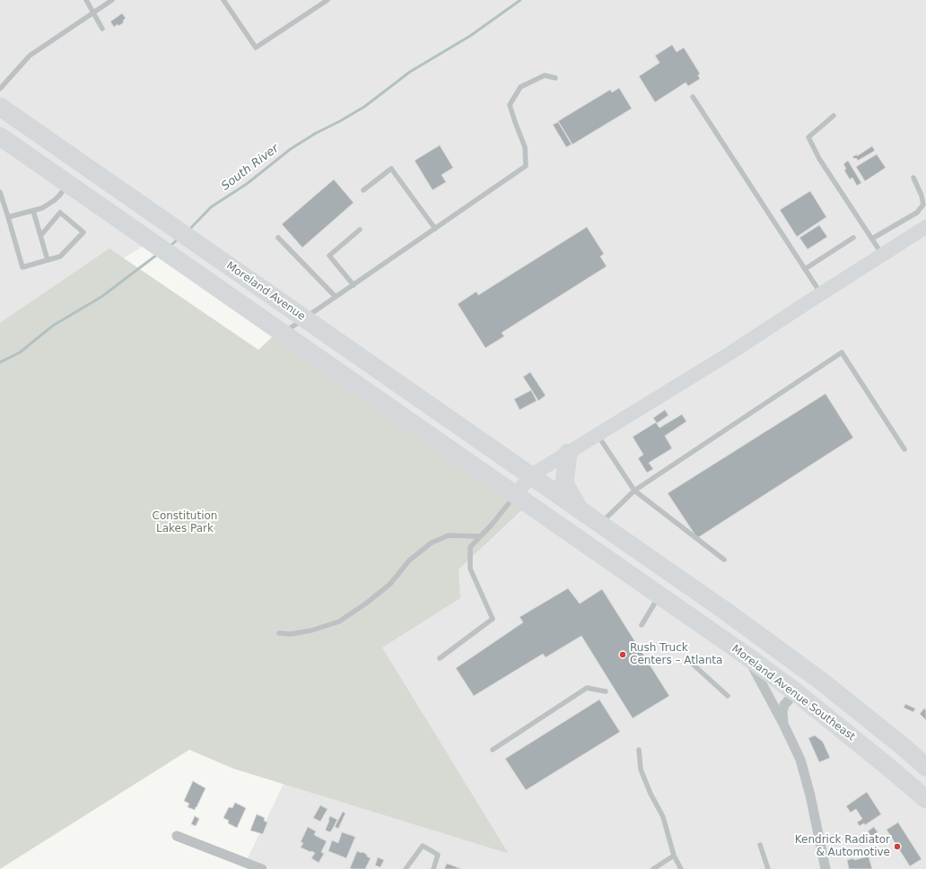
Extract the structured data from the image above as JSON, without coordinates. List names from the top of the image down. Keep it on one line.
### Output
{"streets":{"highway":["Moreland Avenue","Moreland Avenue Southeast"]},"water":["South River"],"parks":["Constitution Lakes Park"],"places":["Rush Truck Centers – Atlanta","Kendrick Radiator & Automotive"]}
